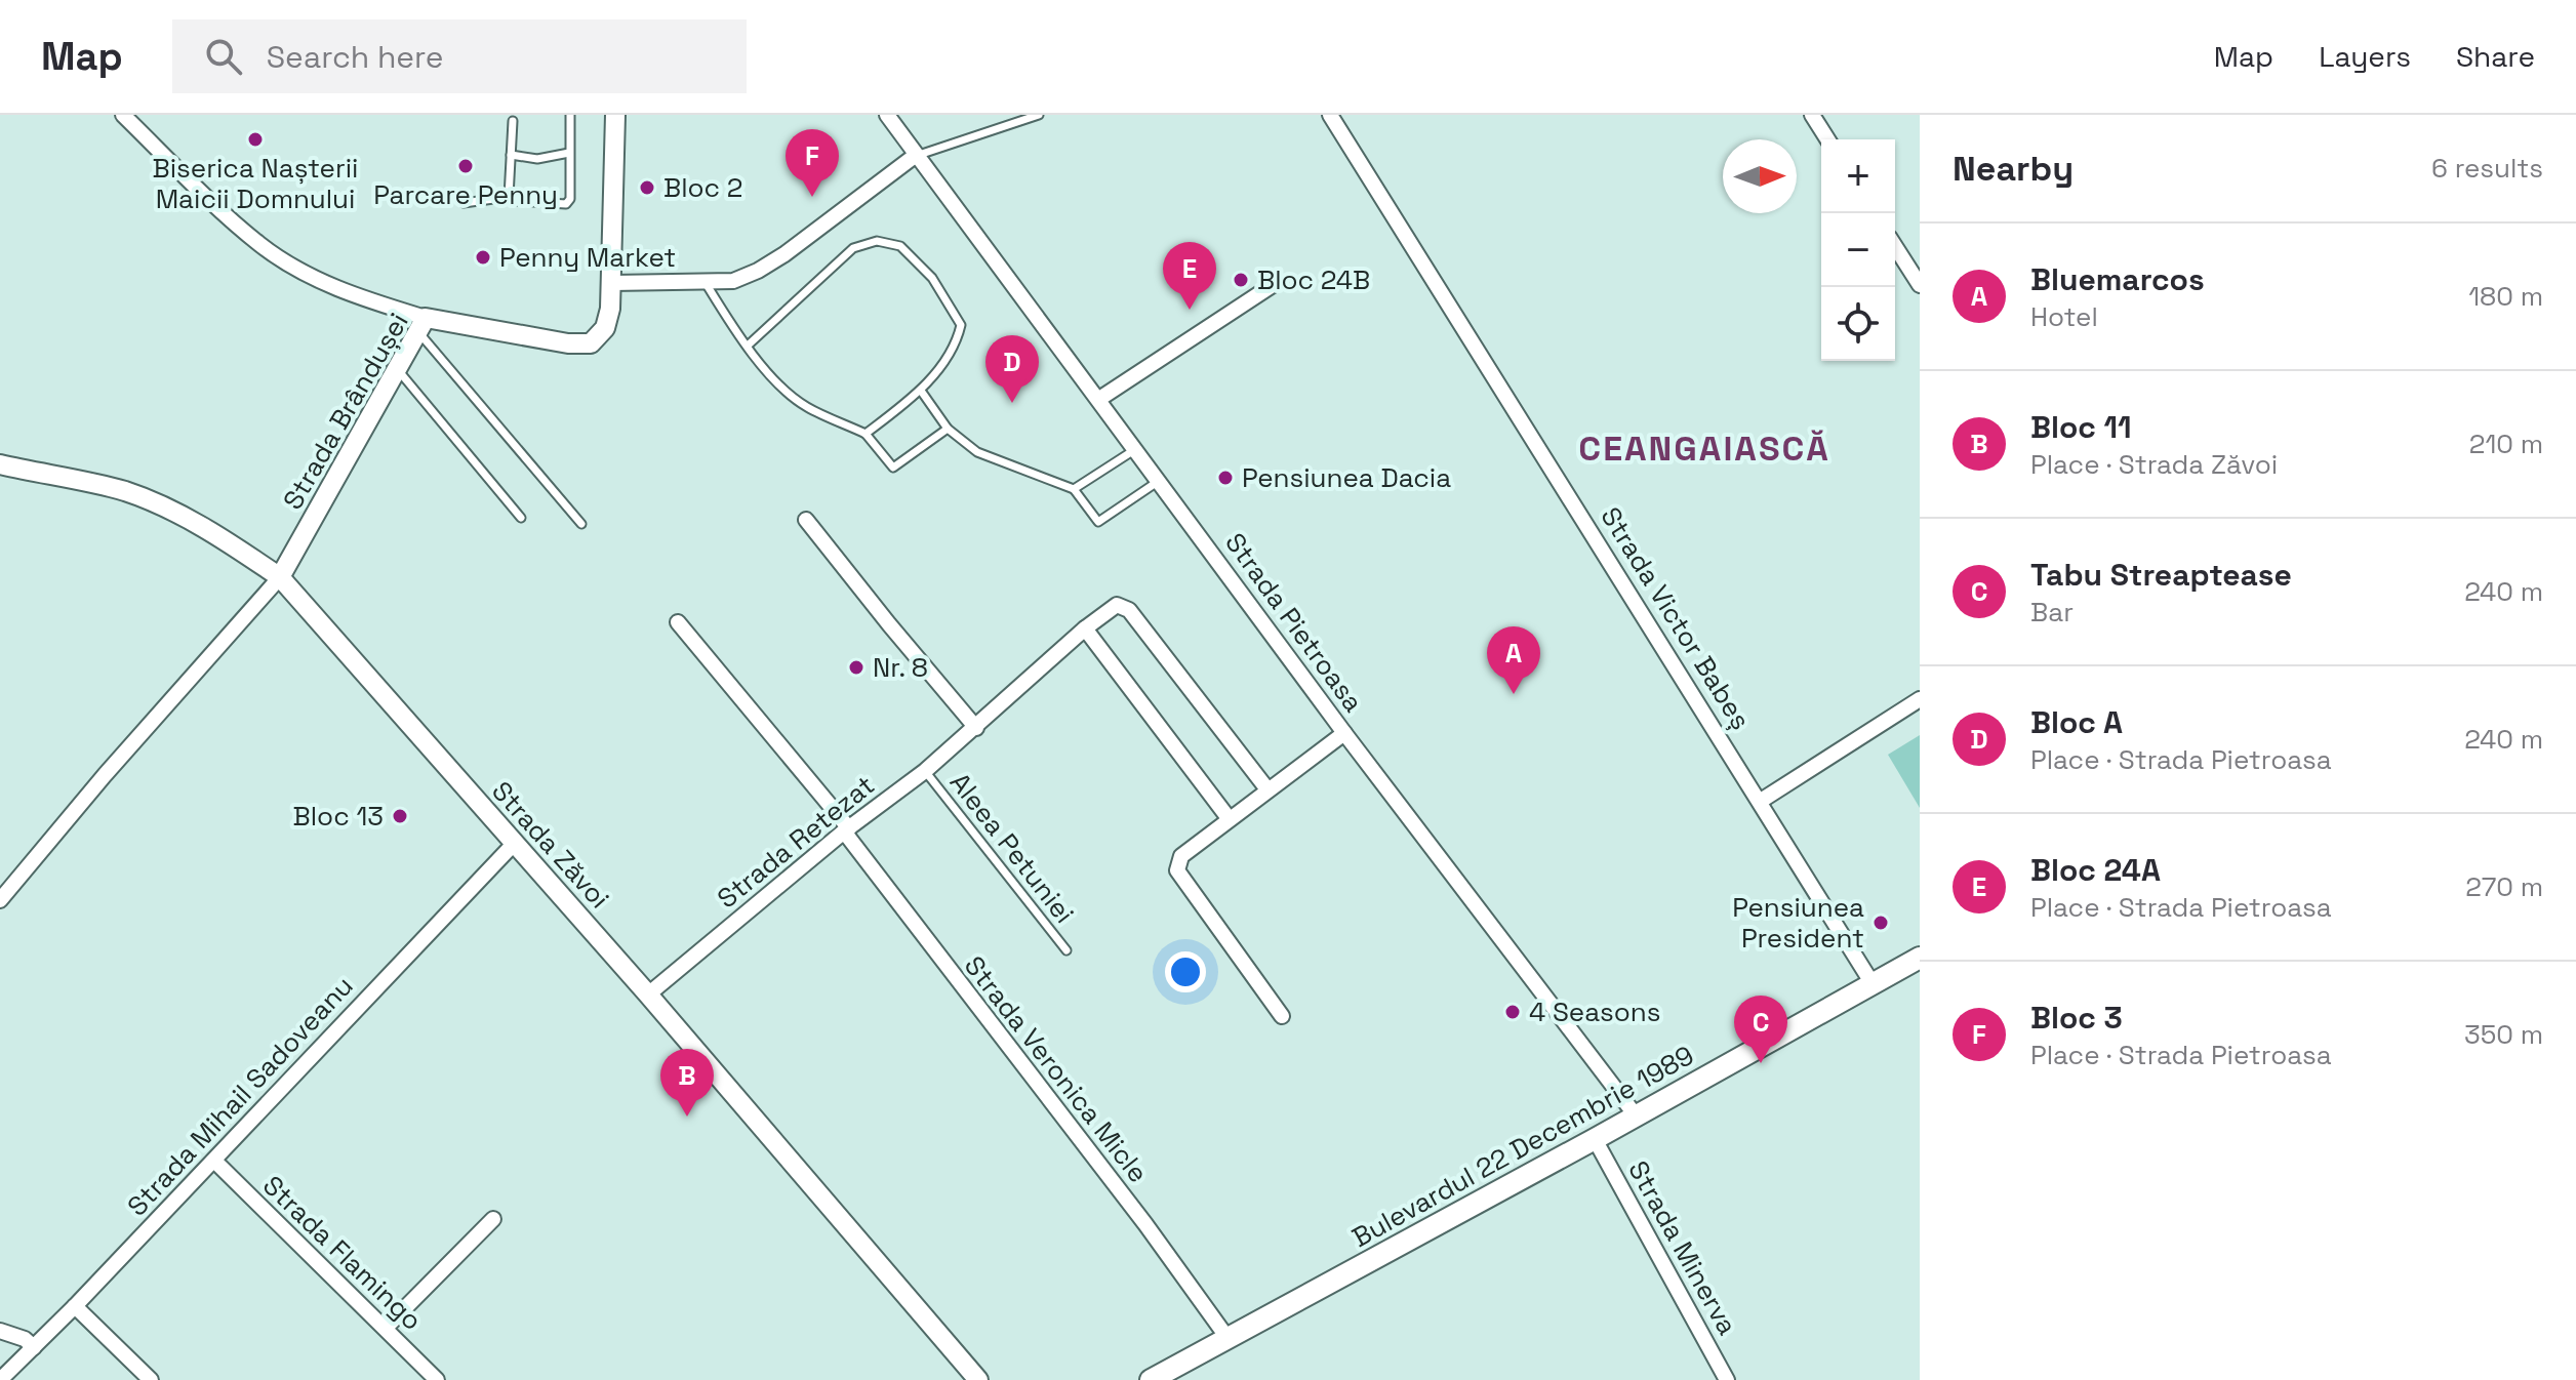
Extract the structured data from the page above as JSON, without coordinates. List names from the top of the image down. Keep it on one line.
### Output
{"streets":{"main road":["Bulevardul 22 Decembrie 1989"],"street":["Strada Brândușei","Strada Victor Babeș","Strada Pietroasa","Strada Retezat","Strada Zăvoi","Strada Veronica Micle","Strada Mihail Sadoveanu","Strada Minerva","Strada Flamingo"],"lane":["Aleea Petuniei"]},"crossings":[["Strada Brândușei","Strada Zăvoi"],["Strada Victor Babeș","Bulevardul 22 Decembrie 1989"],["Strada Pietroasa","Bulevardul 22 Decembrie 1989"],["Strada Retezat","Strada Zăvoi"],["Strada Retezat","Aleea Petuniei"],["Strada Retezat","Strada Veronica Micle"],["Strada Zăvoi","Strada Mihail Sadoveanu"],["Strada Veronica Micle","Bulevardul 22 Decembrie 1989"],["Strada Mihail Sadoveanu","Strada Flamingo"],["Bulevardul 22 Decembrie 1989","Strada Minerva"]],"districts":["CEANGAIASCĂ"],"places":["Biserica Nașterii Maicii Domnului","Parcare Penny","Bloc 2","Penny Market","Bloc 24B","Pensiunea Dacia","Nr. 8","Bloc 13","Pensiunea President","4 Seasons"],"north":"right","page":{"header":"Map","search":"Search here","nav":["Map","Layers","Share"],"heading":["Nearby","6 results"],"pins":["F","E","D","A","C","B"],"map_buttons":["+","−"],"list":[{"mark":"A","name":"Bluemarcos","note":"Hotel","value":"180 m"},{"mark":"B","name":"Bloc 11","note":"Place · Strada Zăvoi","value":"210 m"},{"mark":"C","name":"Tabu Streaptease","note":"Bar","value":"240 m"},{"mark":"D","name":"Bloc A","note":"Place · Strada Pietroasa","value":"240 m"},{"mark":"E","name":"Bloc 24A","note":"Place · Strada Pietroasa","value":"270 m"},{"mark":"F","name":"Bloc 3","note":"Place · Strada Pietroasa","value":"350 m"}]}}
